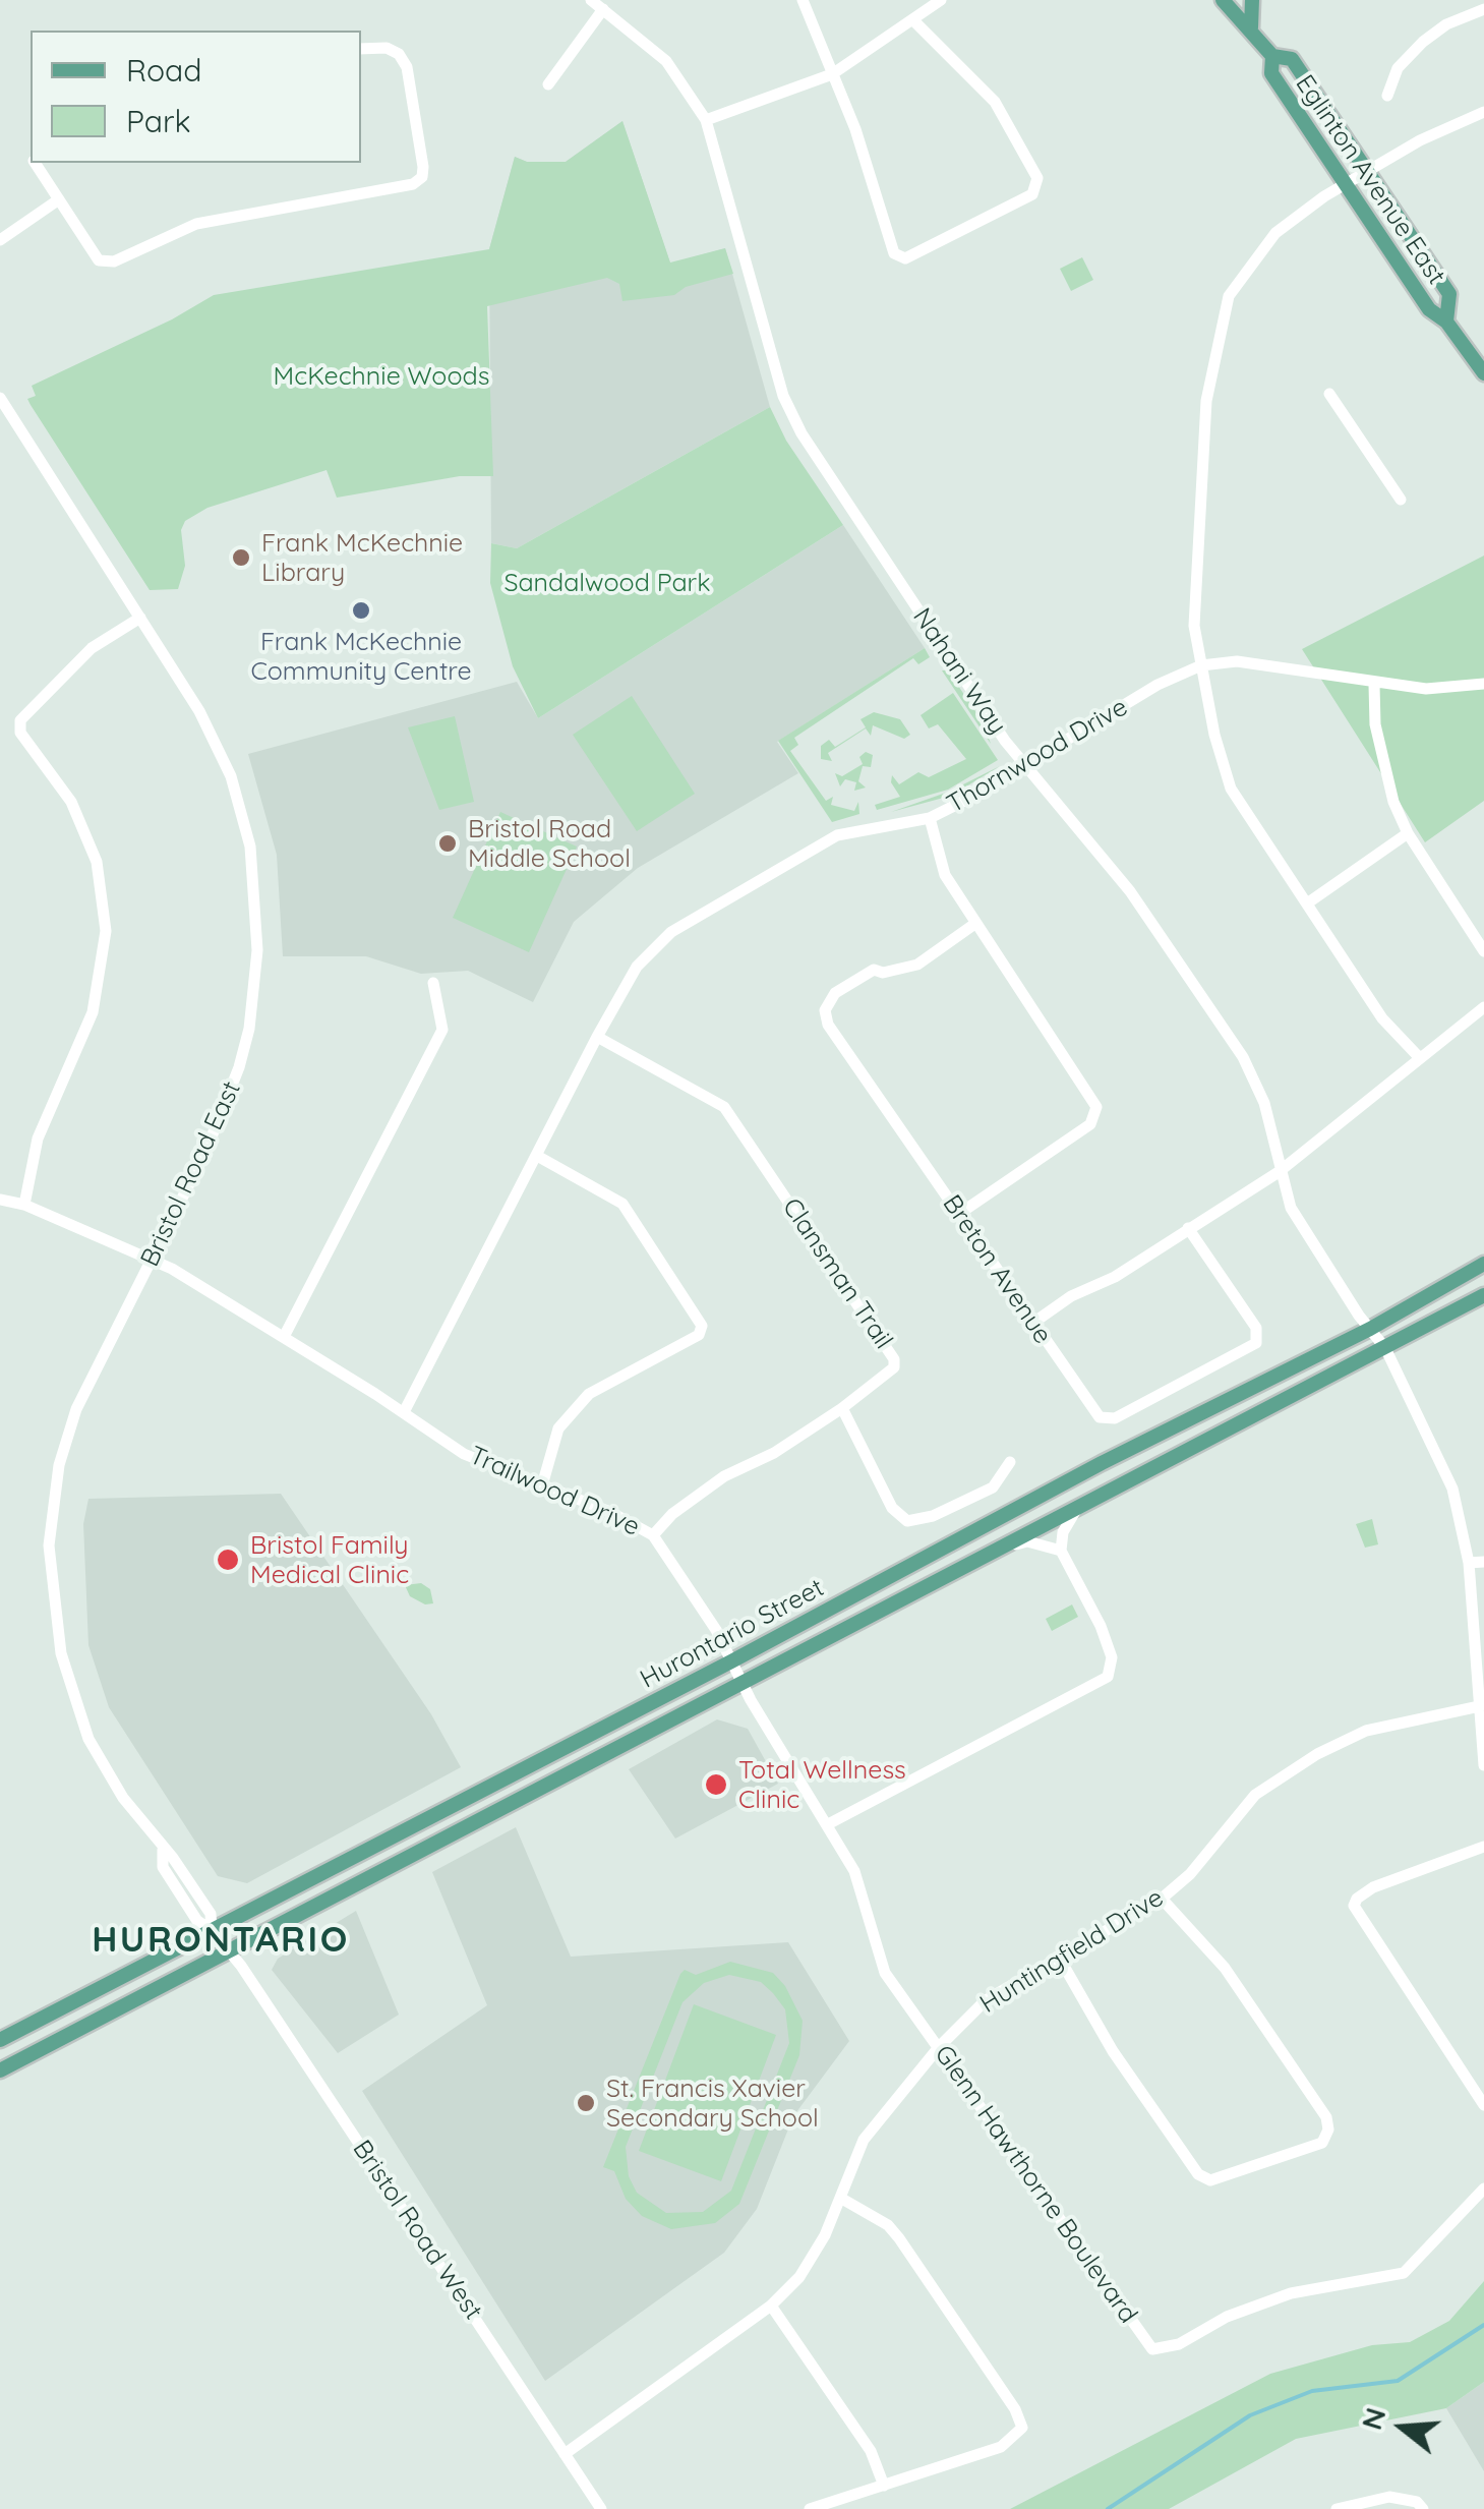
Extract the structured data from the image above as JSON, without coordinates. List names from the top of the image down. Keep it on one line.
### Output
{"streets":{"main road":["Eglinton Avenue East","Hurontario Street"],"street":["Nahani Way","Thornwood Drive","Bristol Road East","Breton Avenue","Clansman Trail","Trailwood Drive","Huntingfield Drive","Glenn Hawthorne Boulevard","Bristol Road West"]},"crossings":[["Nahani Way","Thornwood Drive"],["Nahani Way","Hurontario Street"],["Nahani Way","Huntingfield Drive"],["Thornwood Drive","Clansman Trail"],["Thornwood Drive","Trailwood Drive"],["Bristol Road East","Trailwood Drive"],["Bristol Road East","Hurontario Street"],["Bristol Road East","Bristol Road West"],["Clansman Trail","Trailwood Drive"],["Trailwood Drive","Hurontario Street"],["Trailwood Drive","Glenn Hawthorne Boulevard"],["Hurontario Street","Glenn Hawthorne Boulevard"],["Hurontario Street","Bristol Road West"],["Huntingfield Drive","Glenn Hawthorne Boulevard"],["Huntingfield Drive","Bristol Road West"]],"districts":["HURONTARIO"],"parks":["McKechnie Woods","Sandalwood Park"],"places":["Frank McKechnie Library","Frank McKechnie Community Centre","Bristol Road Middle School","Bristol Family Medical Clinic","Total Wellness Clinic","St. Francis Xavier Secondary School"],"legend":["Road","Park"],"north":"left"}
